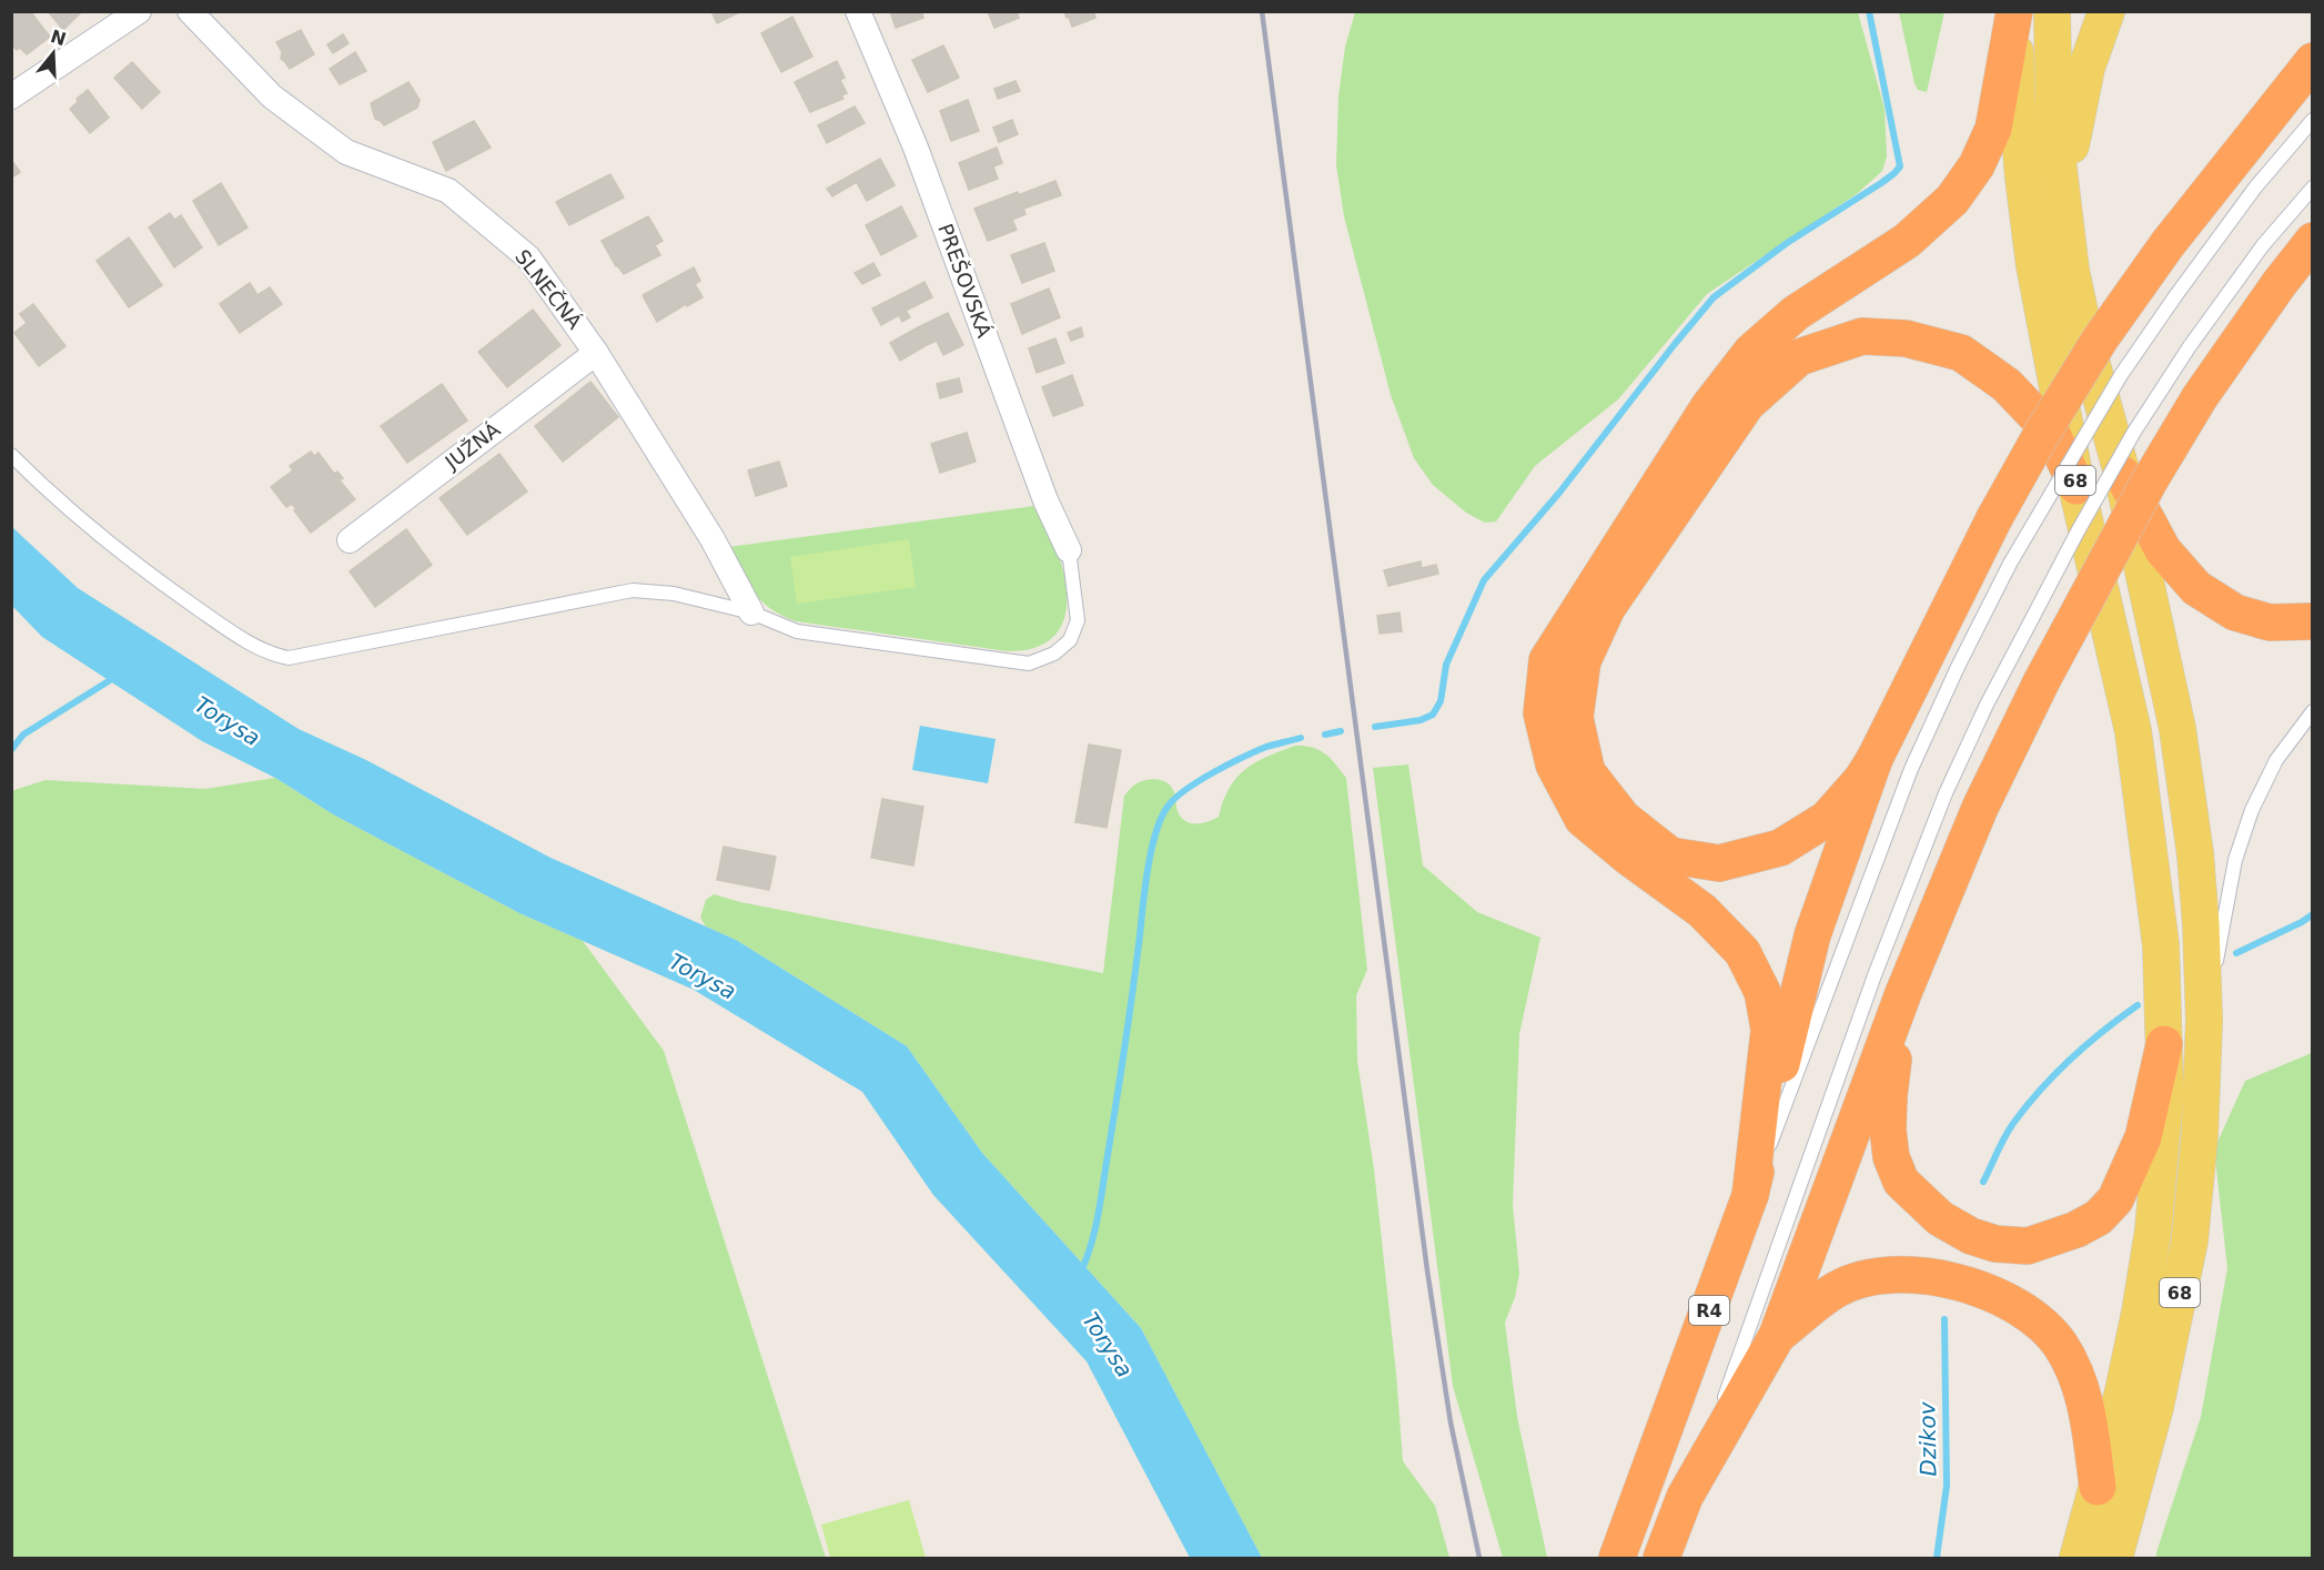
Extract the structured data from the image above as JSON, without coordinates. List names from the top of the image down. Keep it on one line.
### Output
{"streets":{"highway":["R4"],"main road":["68"],"street":["PREŠOVSKÁ","SLNEČNÁ","JUŽNÁ"]},"crossings":[["SLNEČNÁ","JUŽNÁ"]],"water":["Torysa","Dzikov"],"north":"top"}
